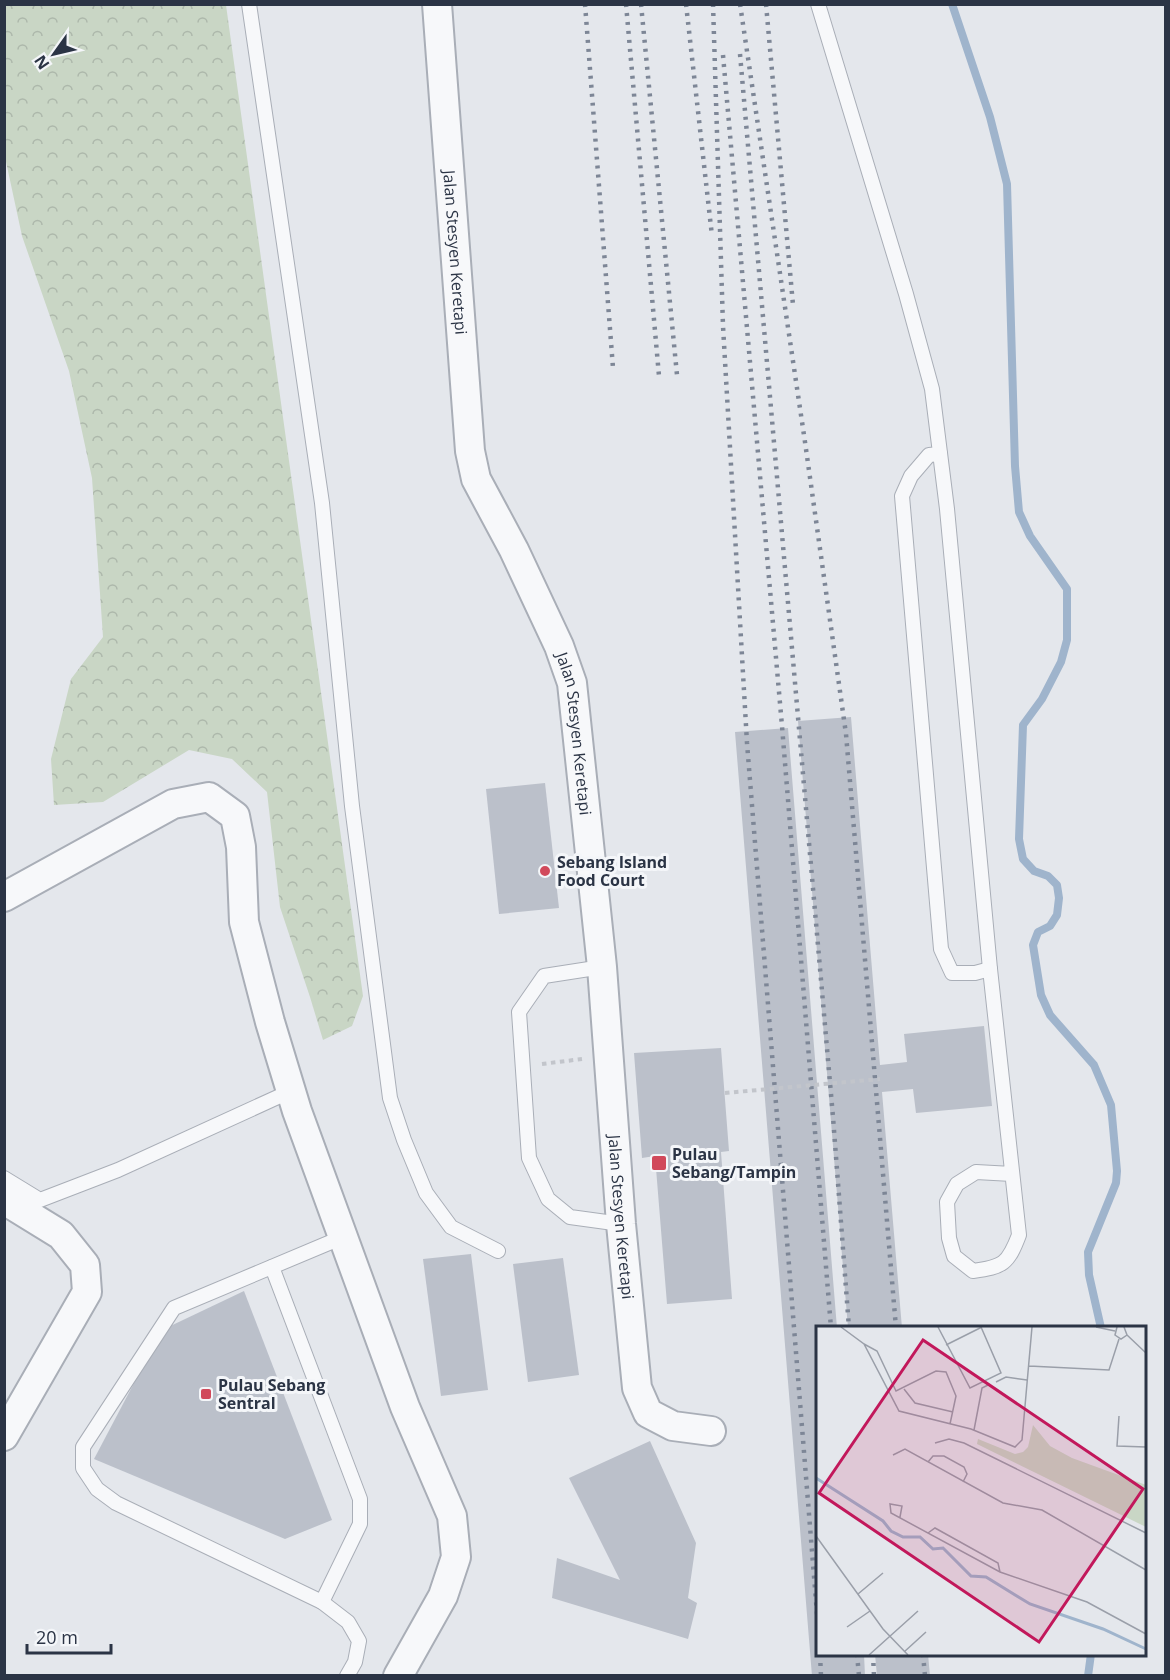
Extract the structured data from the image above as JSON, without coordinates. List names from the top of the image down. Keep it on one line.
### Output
{"streets":{"street":["Jalan Stesyen Keretapi"]},"places":{"other":["Sebang Island Food Court"],"transit":["Pulau Sebang/Tampin","Pulau Sebang Sentral"]},"scale_bar":"20 m","north":"bottom left"}
